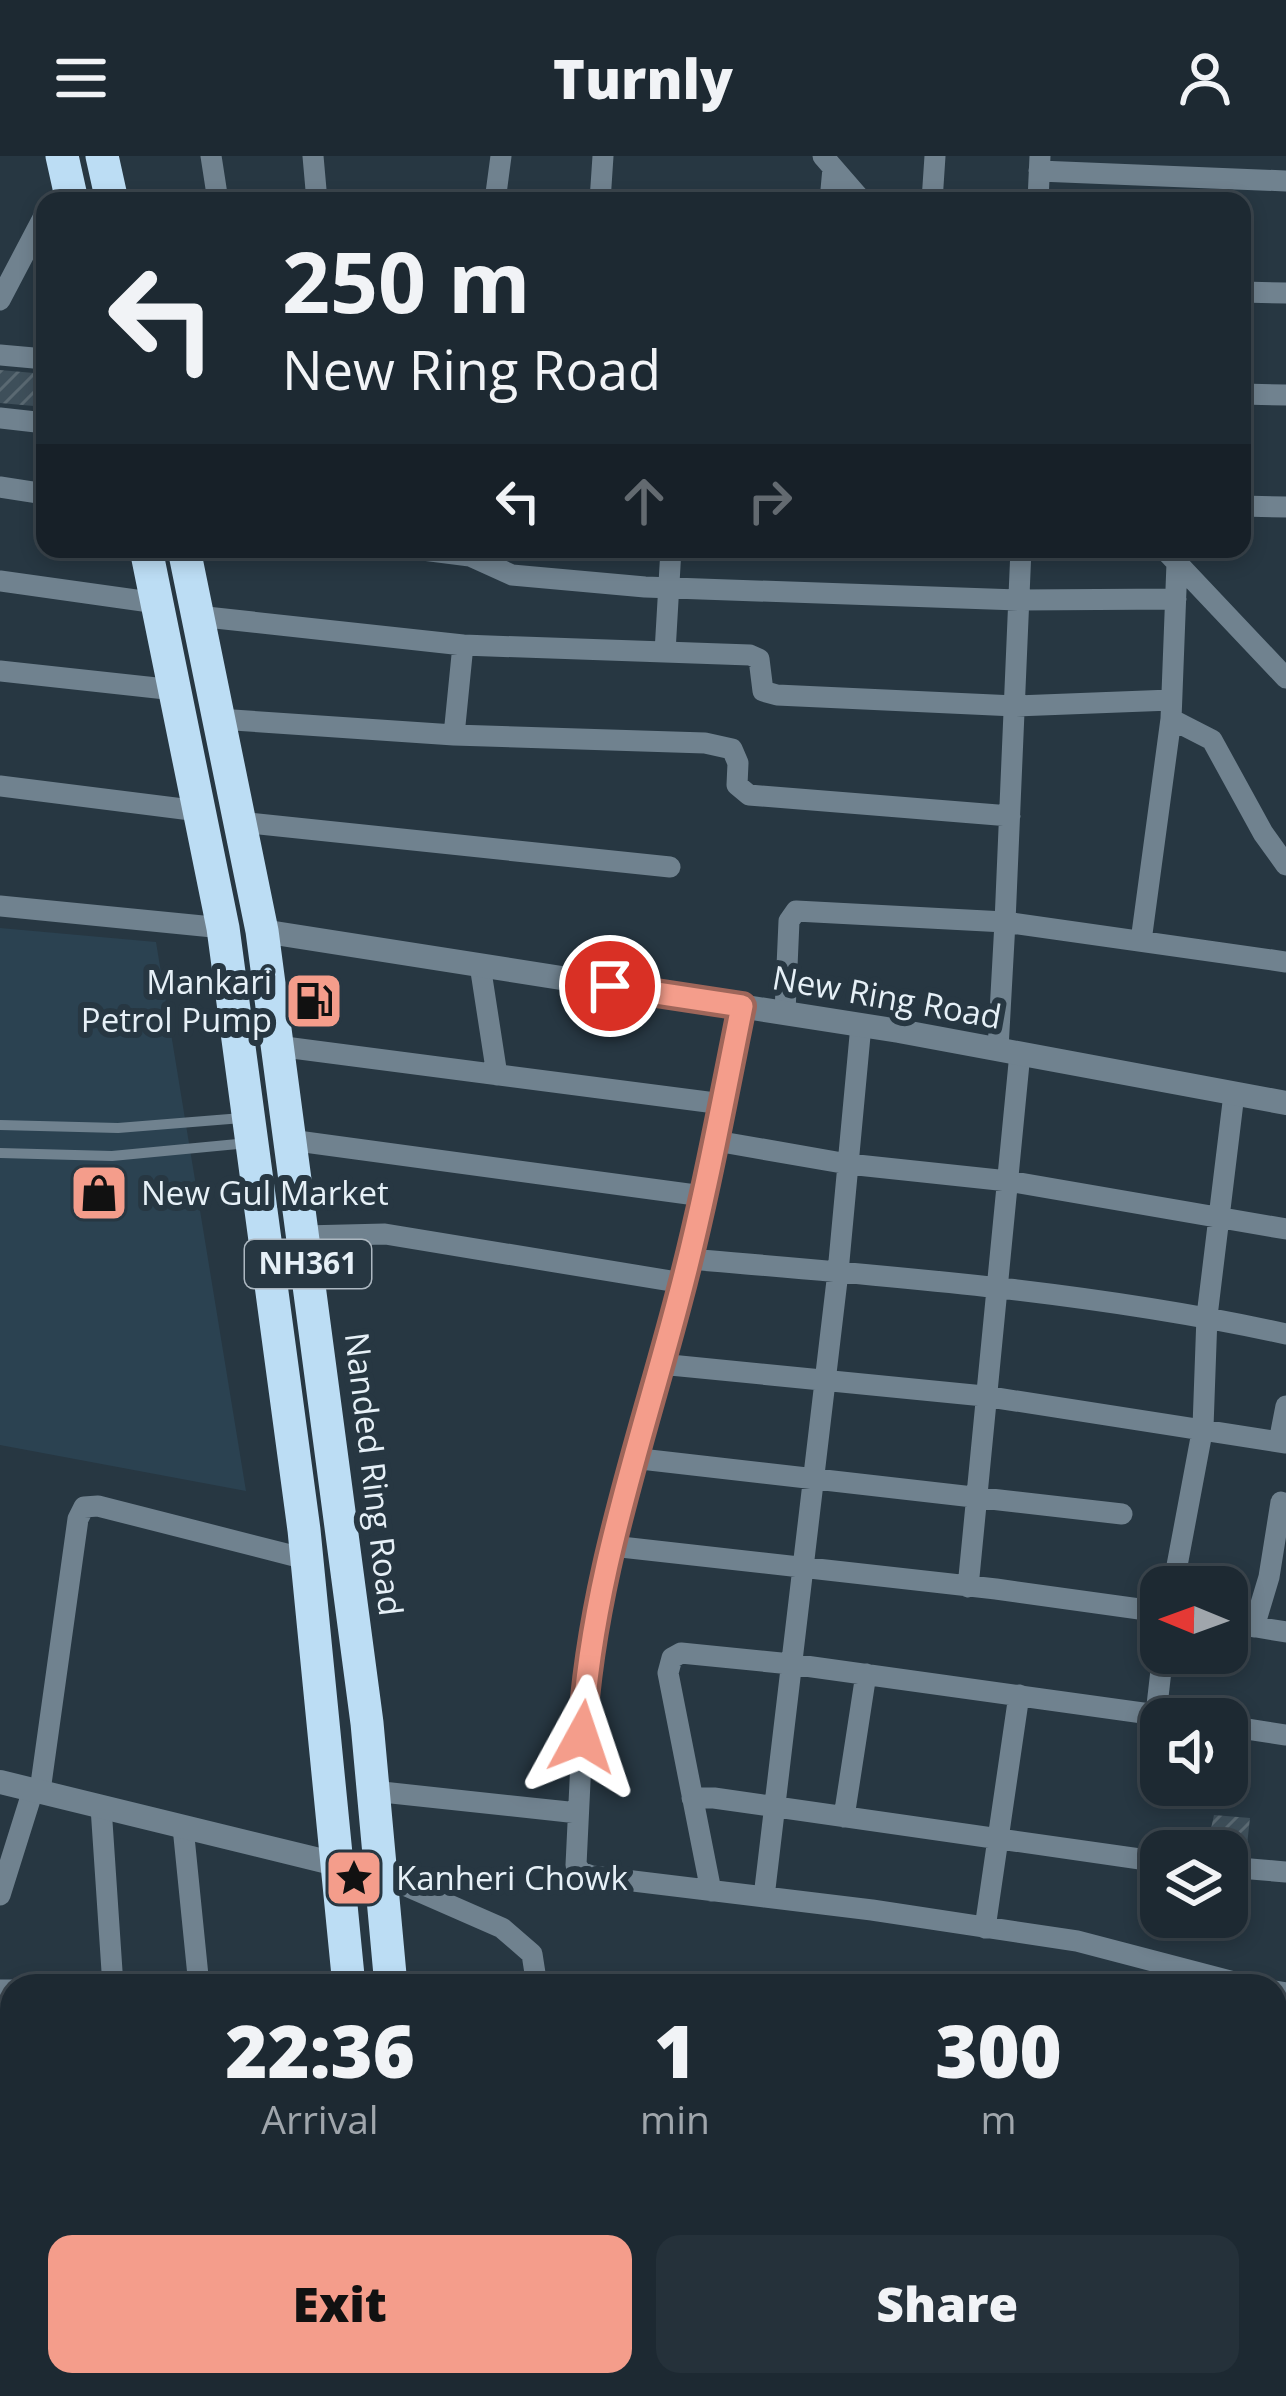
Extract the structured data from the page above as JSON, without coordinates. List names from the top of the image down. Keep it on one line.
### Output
{"streets":{"highway":["NH361","Nanded Ring Road"],"street":["New Ring Road"]},"crossings":[["New Ring Road","Nanded Ring Road"]],"places":{"fuel station":["Mankari Petrol Pump"],"shop":["New Gul Market"],"place":["Kanheri Chowk"]},"north":"left","page":{"header":"Turnly","turn":["250 m","New Ring Road"],"eta":["22:36","Arrival","1","min","300","m"],"buttons":["Exit","Share"]}}
